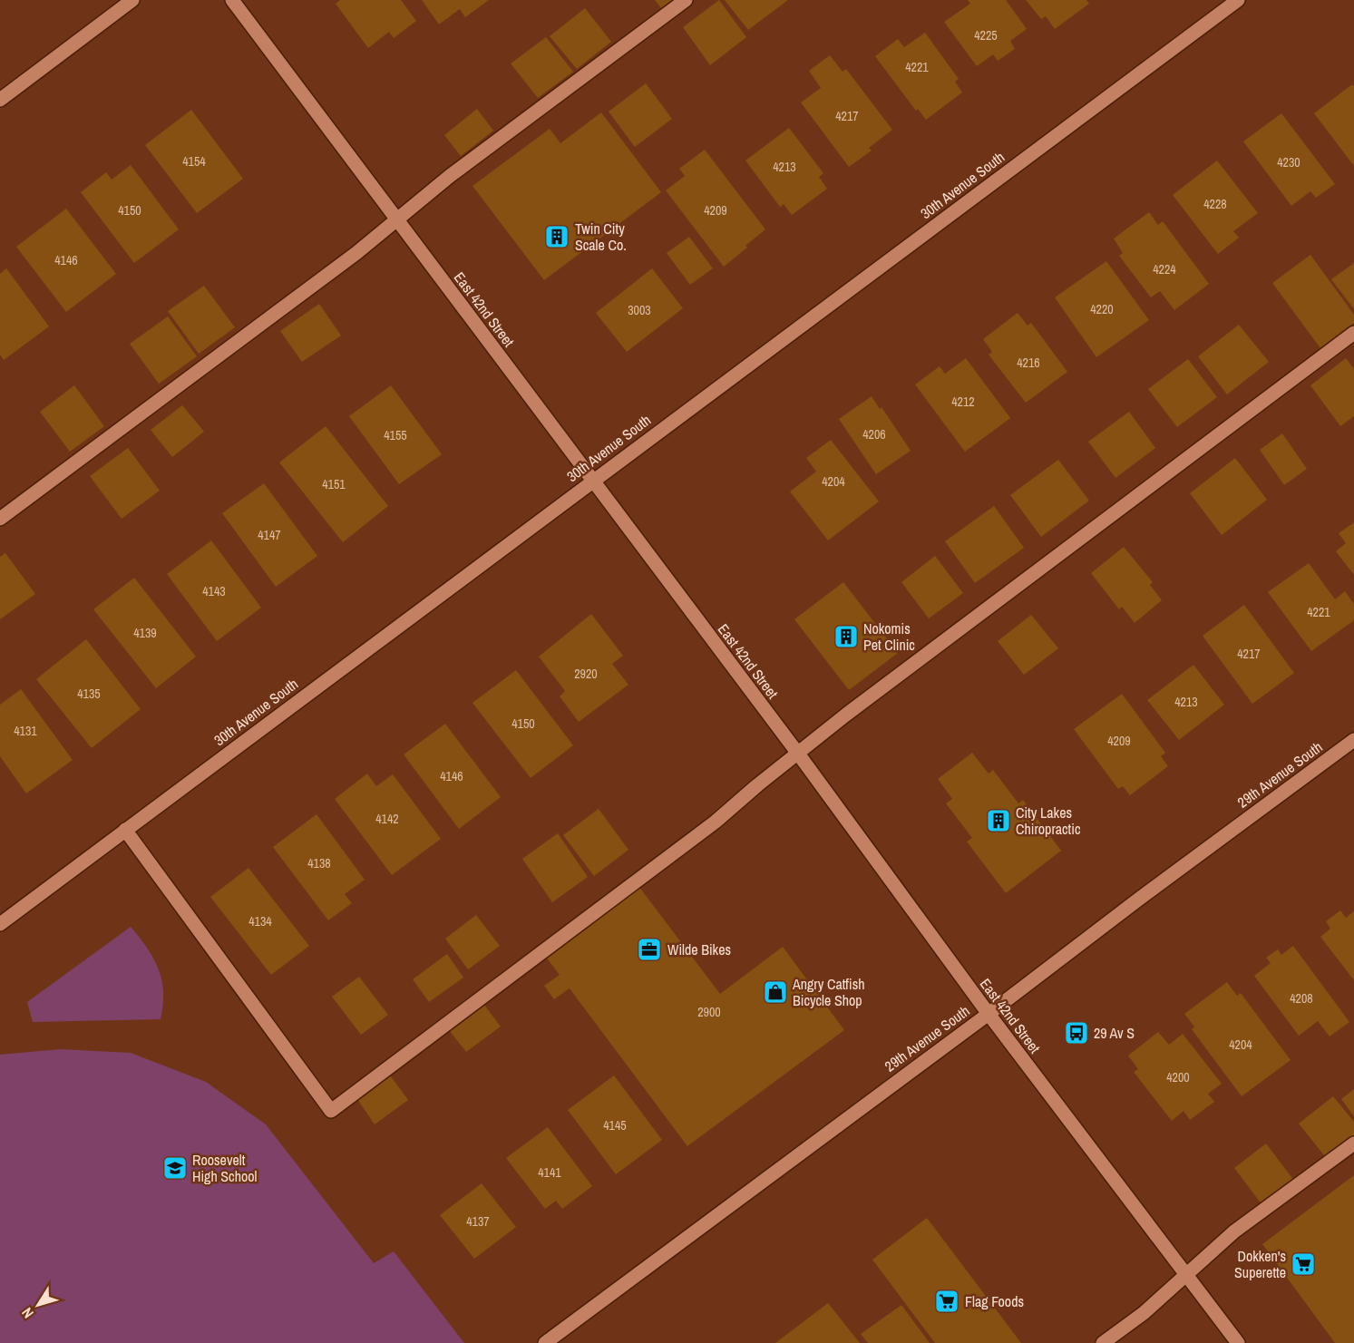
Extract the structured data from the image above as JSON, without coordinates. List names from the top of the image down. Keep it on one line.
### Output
{"streets":{"street":["30th Avenue South","East 42nd Street","29th Avenue South"]},"crossings":[["30th Avenue South","East 42nd Street"],["East 42nd Street","29th Avenue South"]],"places":{"building":["Twin City Scale Co.","Nokomis Pet Clinic","City Lakes Chiropractic"],"office":["Wilde Bikes"],"shop":["Angry Catfish Bicycle Shop"],"bus stop":["29 Av S"],"school or university":["Roosevelt High School"],"supermarket":["Dokken's Superette","Flag Foods"]},"house_numbers":["4225","4221","4217","4154","4230","4213","4228","4150","4209","4146","4224","4220","3003","4216","4212","4206","4155","4204","4151","4147","4143","4221","4139","4217","2920","4135","4213","4150","4131","4209","4146","4142","4138","4134","4208","2900","4204","4200","4145","4141","4137"],"north":"bottom left"}
